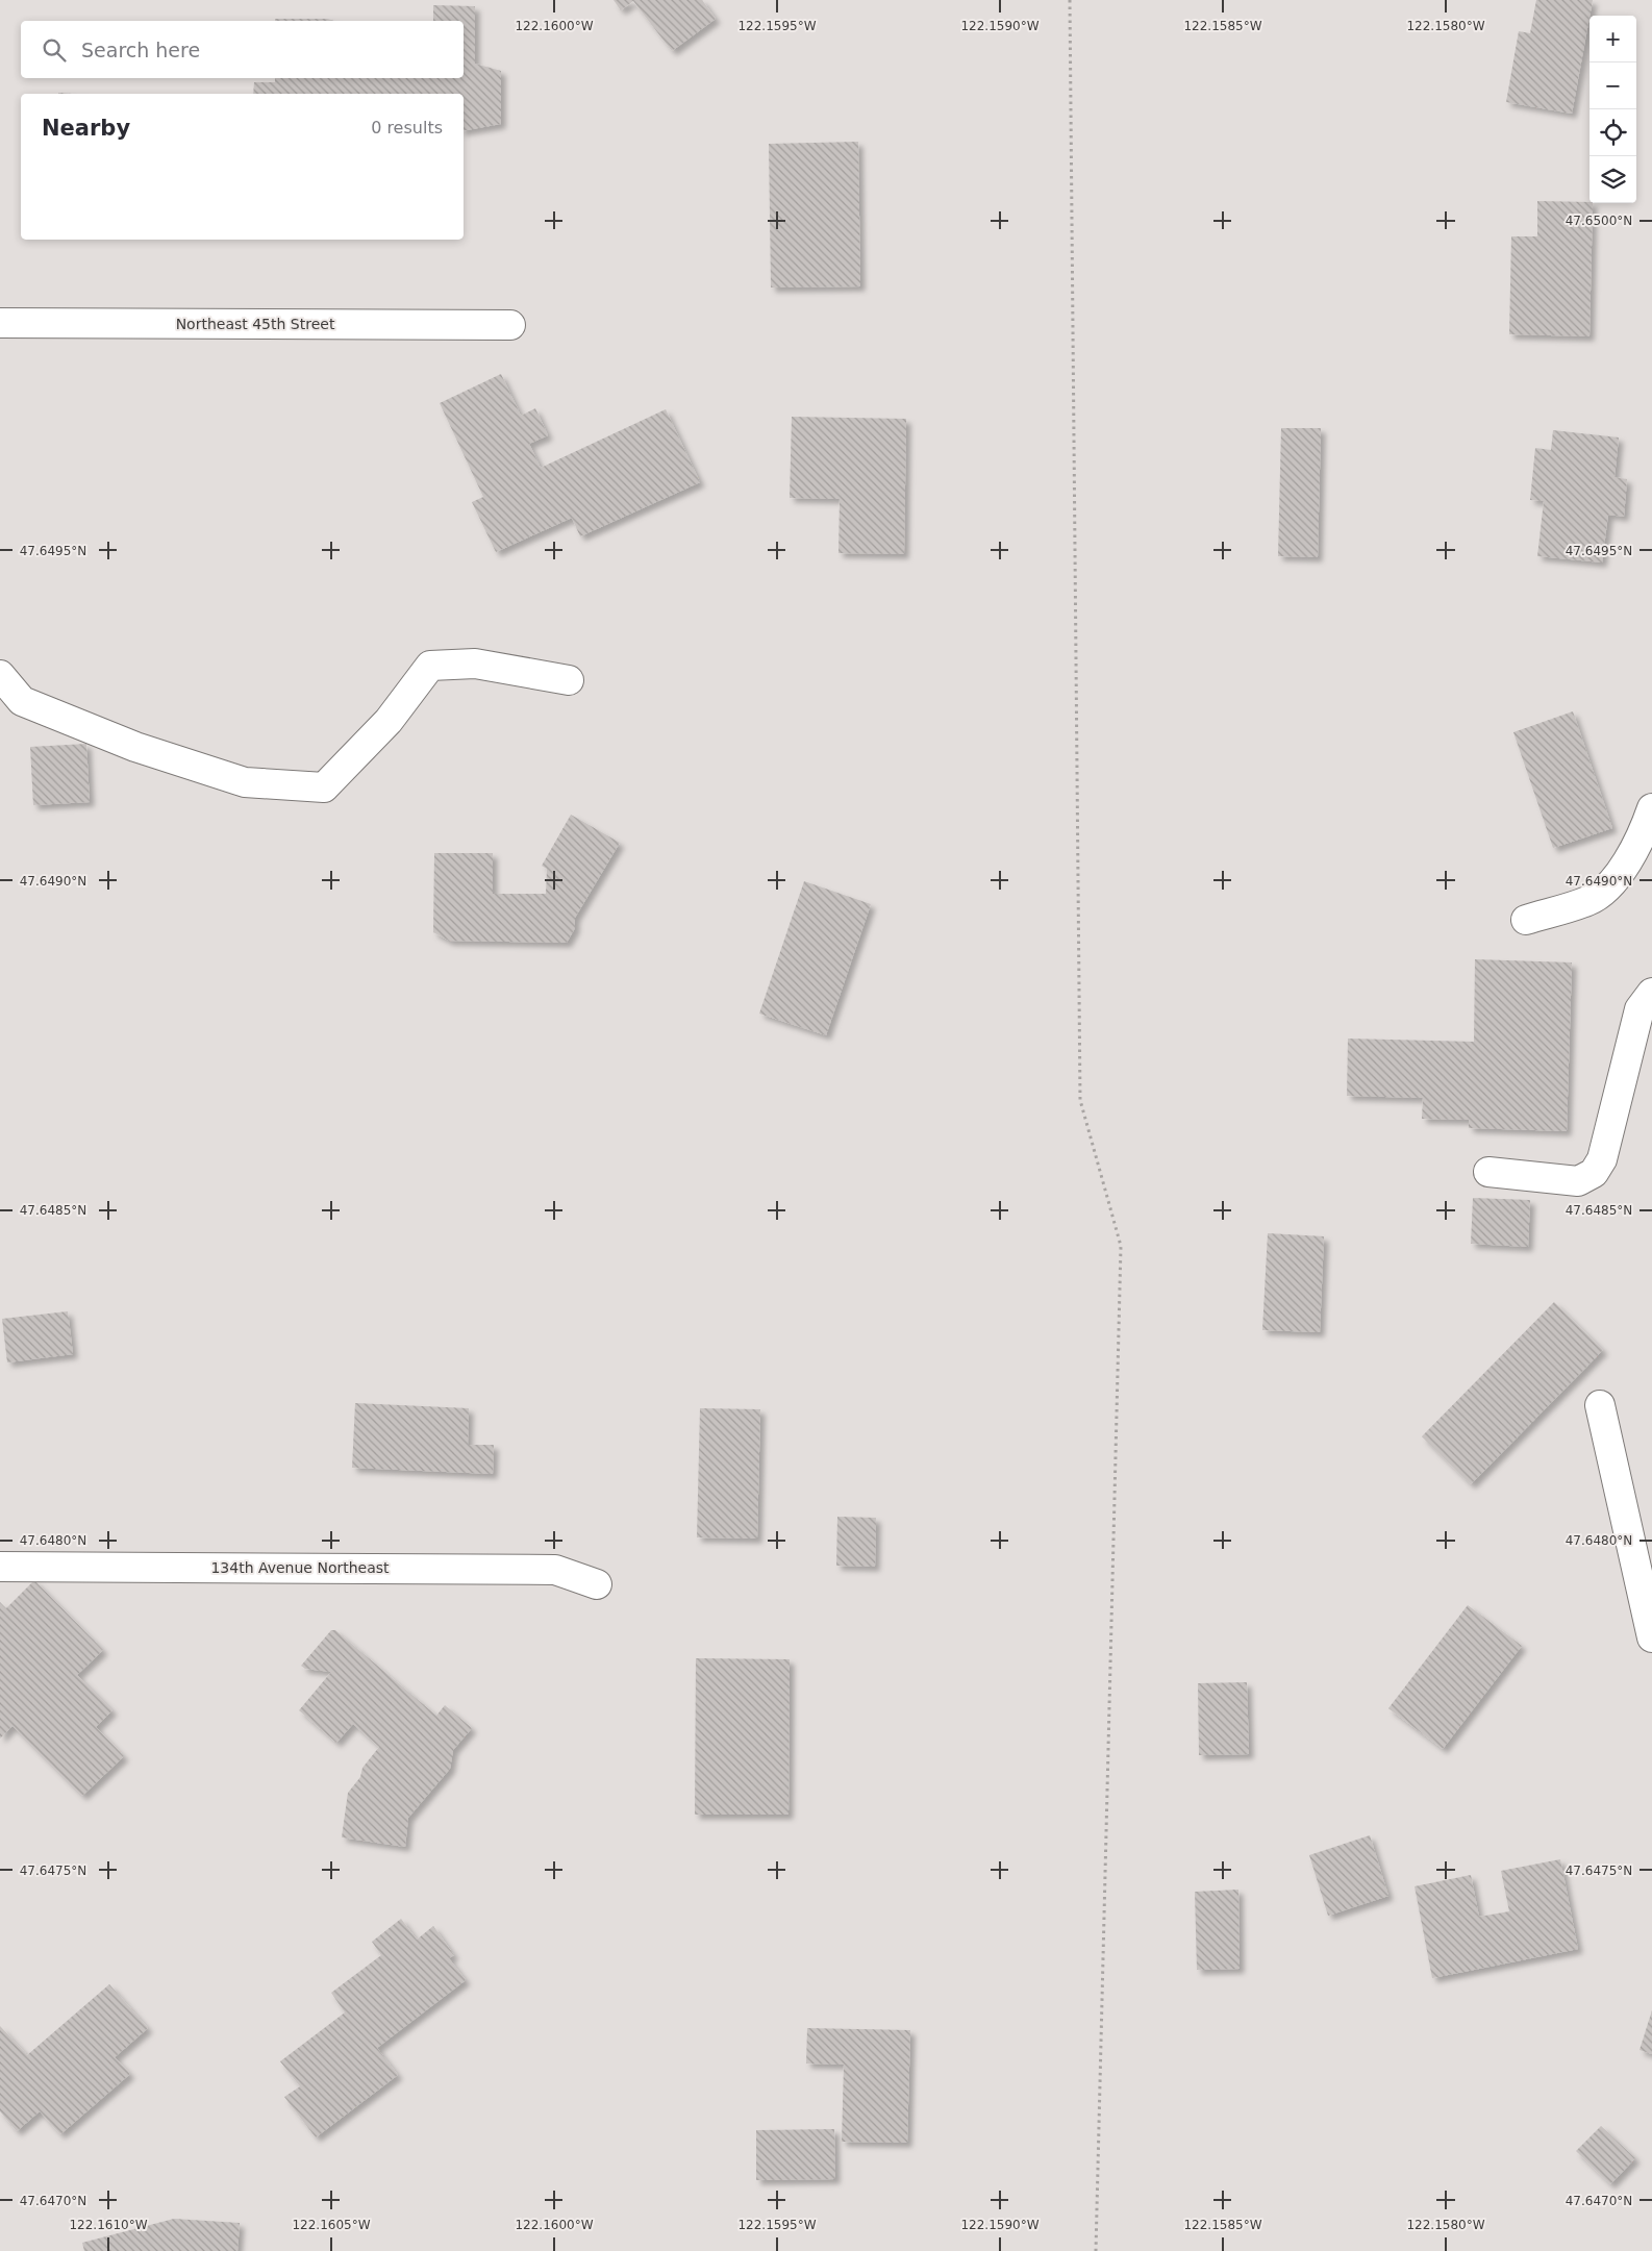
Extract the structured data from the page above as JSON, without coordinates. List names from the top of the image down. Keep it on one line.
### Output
{"streets":{"street":["Northeast 45th Street","134th Avenue Northeast"]},"page":{"map_buttons":["+","−"],"search":"Search here","heading":["Nearby","0 results"]},"coordinates":["122.1600°W","122.1595°W","122.1590°W","122.1585°W","122.1580°W","47.6500°N","47.6495°N","47.6490°N","47.6485°N","47.6480°N","47.6475°N","47.6470°N","122.1610°W","122.1605°W"]}
